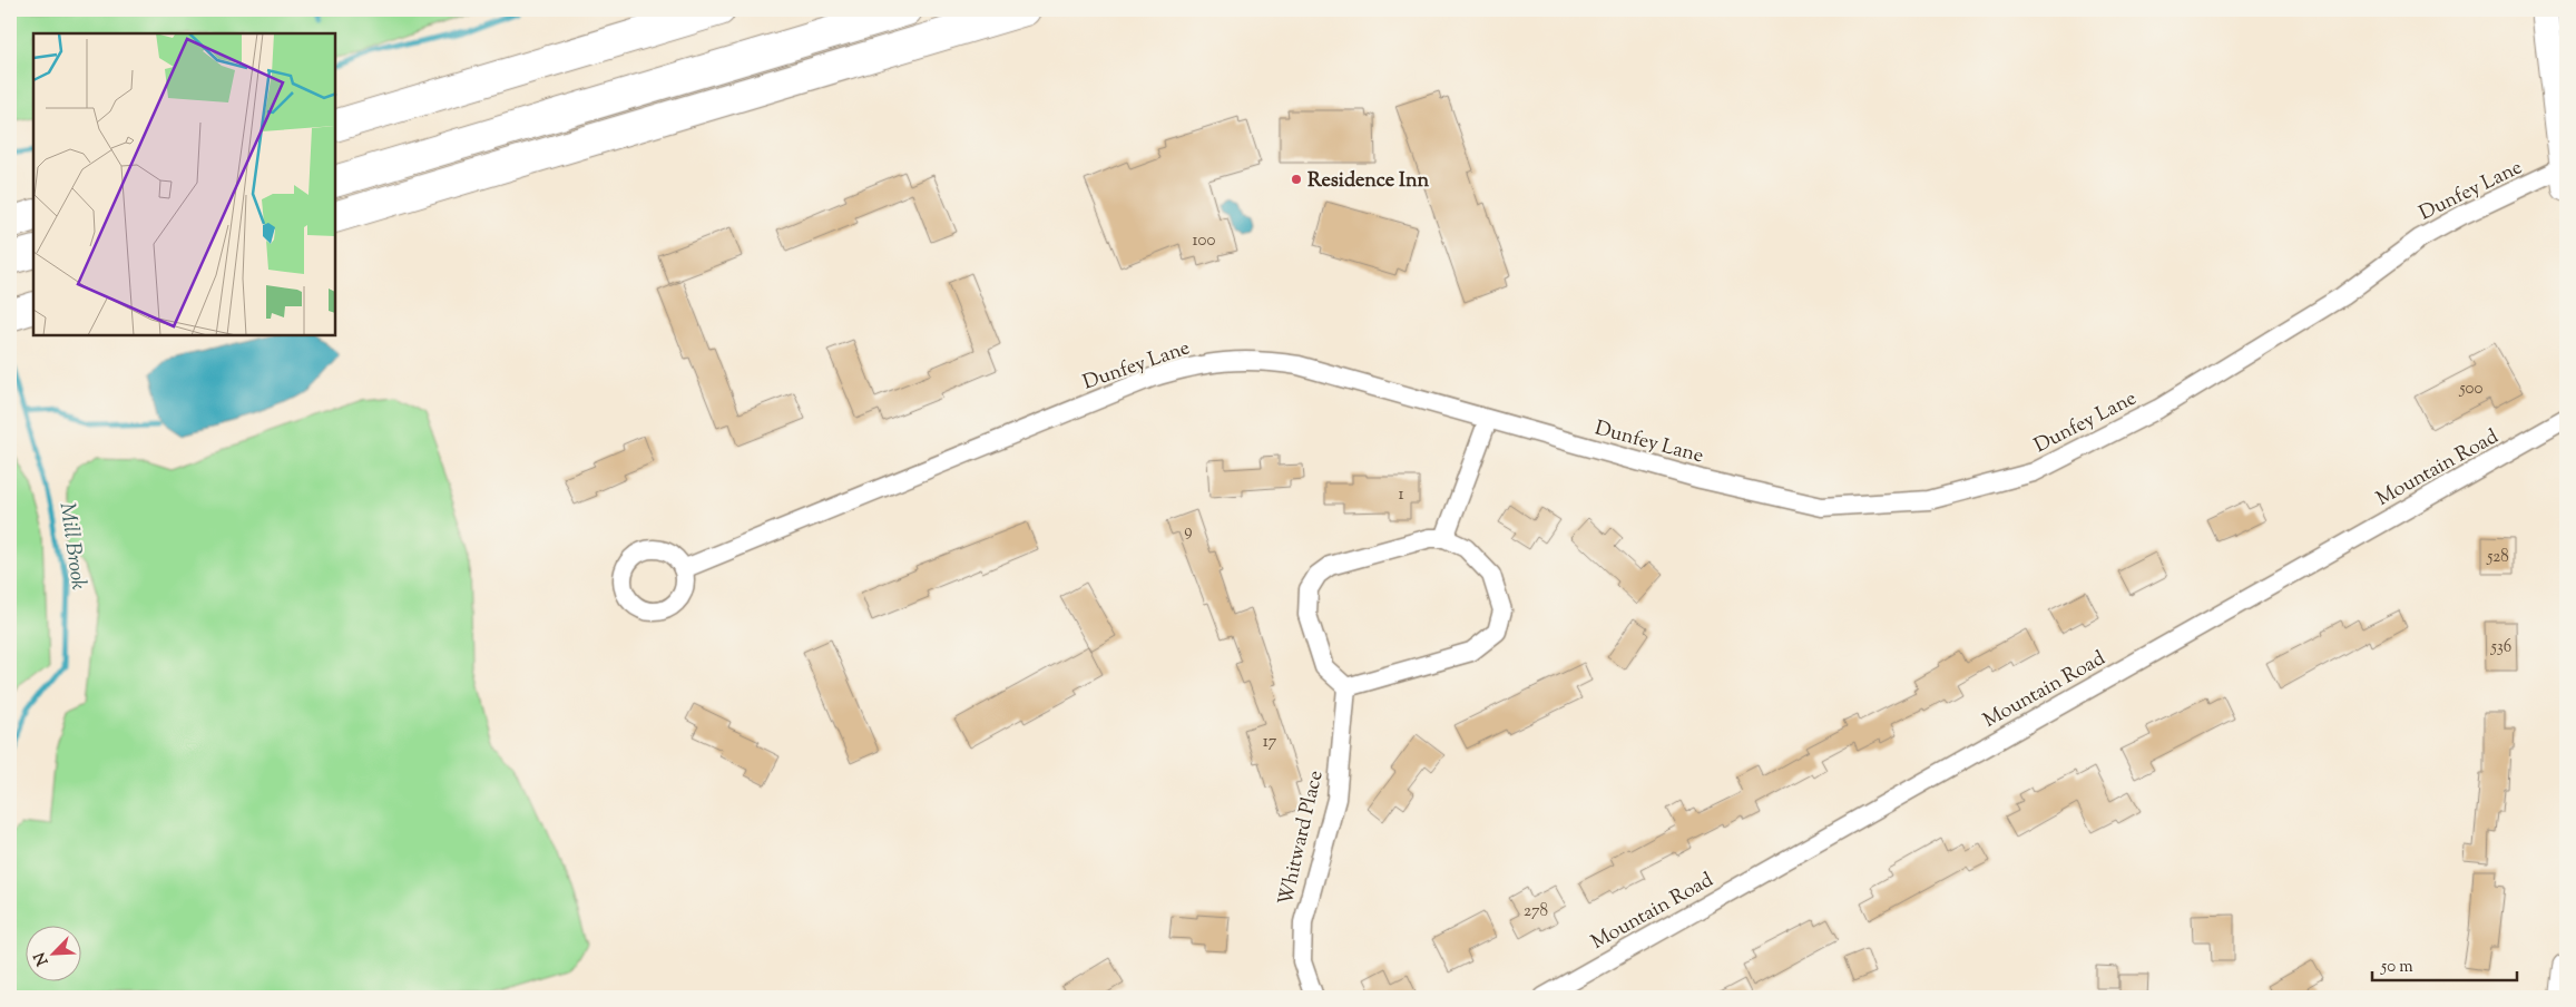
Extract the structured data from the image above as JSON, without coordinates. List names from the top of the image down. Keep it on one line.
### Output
{"streets":{"street":["Dunfey Lane","Mountain Road","Whitward Place"]},"water":["Mill Brook"],"places":["Residence Inn"],"house_numbers":["100","500","1","9","528","536","17","278"],"scale_bar":"50 m","north":"bottom left"}
